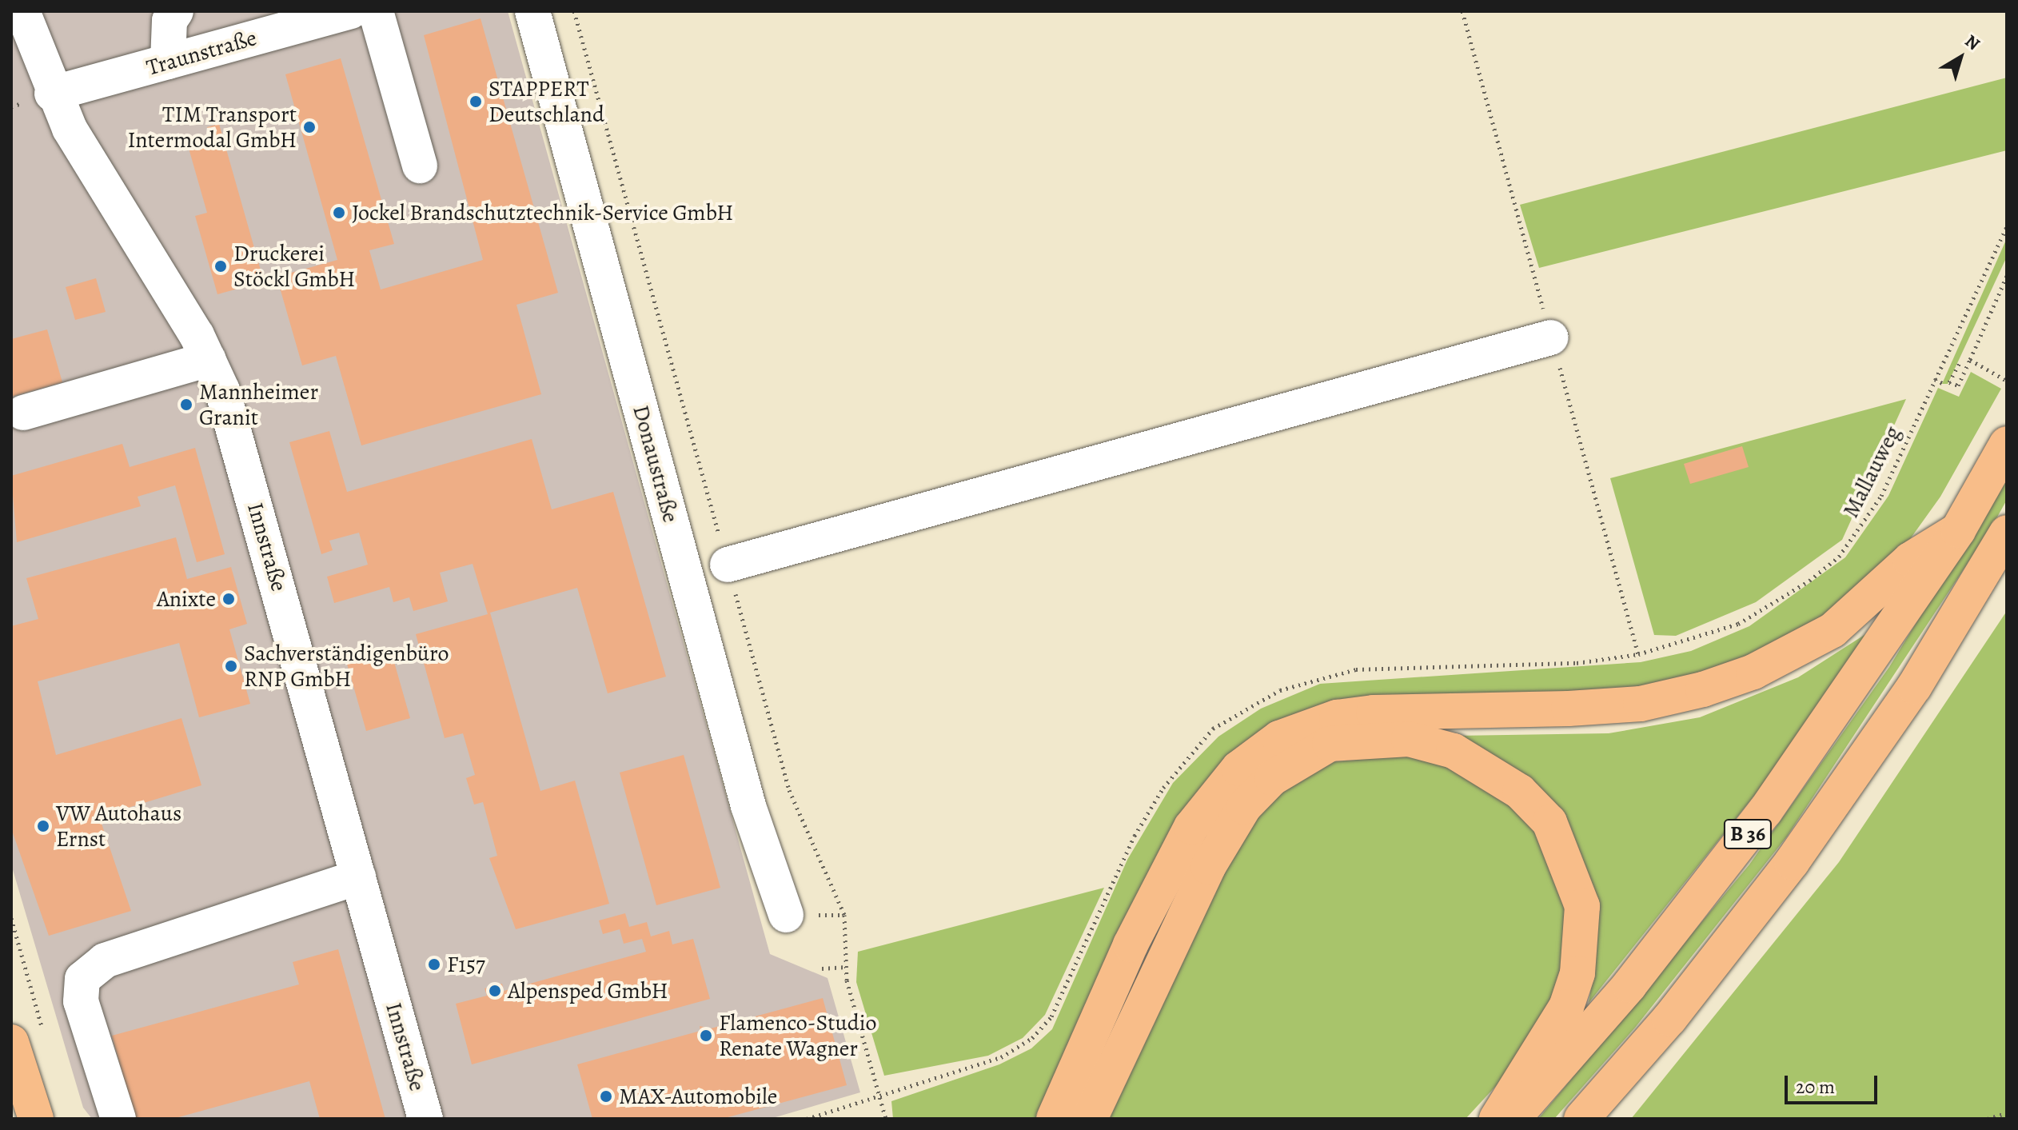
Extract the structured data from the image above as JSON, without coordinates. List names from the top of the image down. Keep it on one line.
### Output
{"streets":{"main road":["B 36"],"street":["Traunstraße","Donaustraße","Innstraße"],"path":["Mallauweg"]},"crossings":[["Traunstraße","Innstraße"]],"places":["STAPPERT Deutschland","TIM Transport Intermodal GmbH","Jockel Brandschutztechnik-Service GmbH","Druckerei Stöckl GmbH","Mannheimer Granit","Anixte","Sachverständigenbüro RNP GmbH","VW Autohaus Ernst","F157","Alpensped GmbH","Flamenco-Studio Renate Wagner","MAX-Automobile"],"scale_bar":"20 m","north":"top right"}
